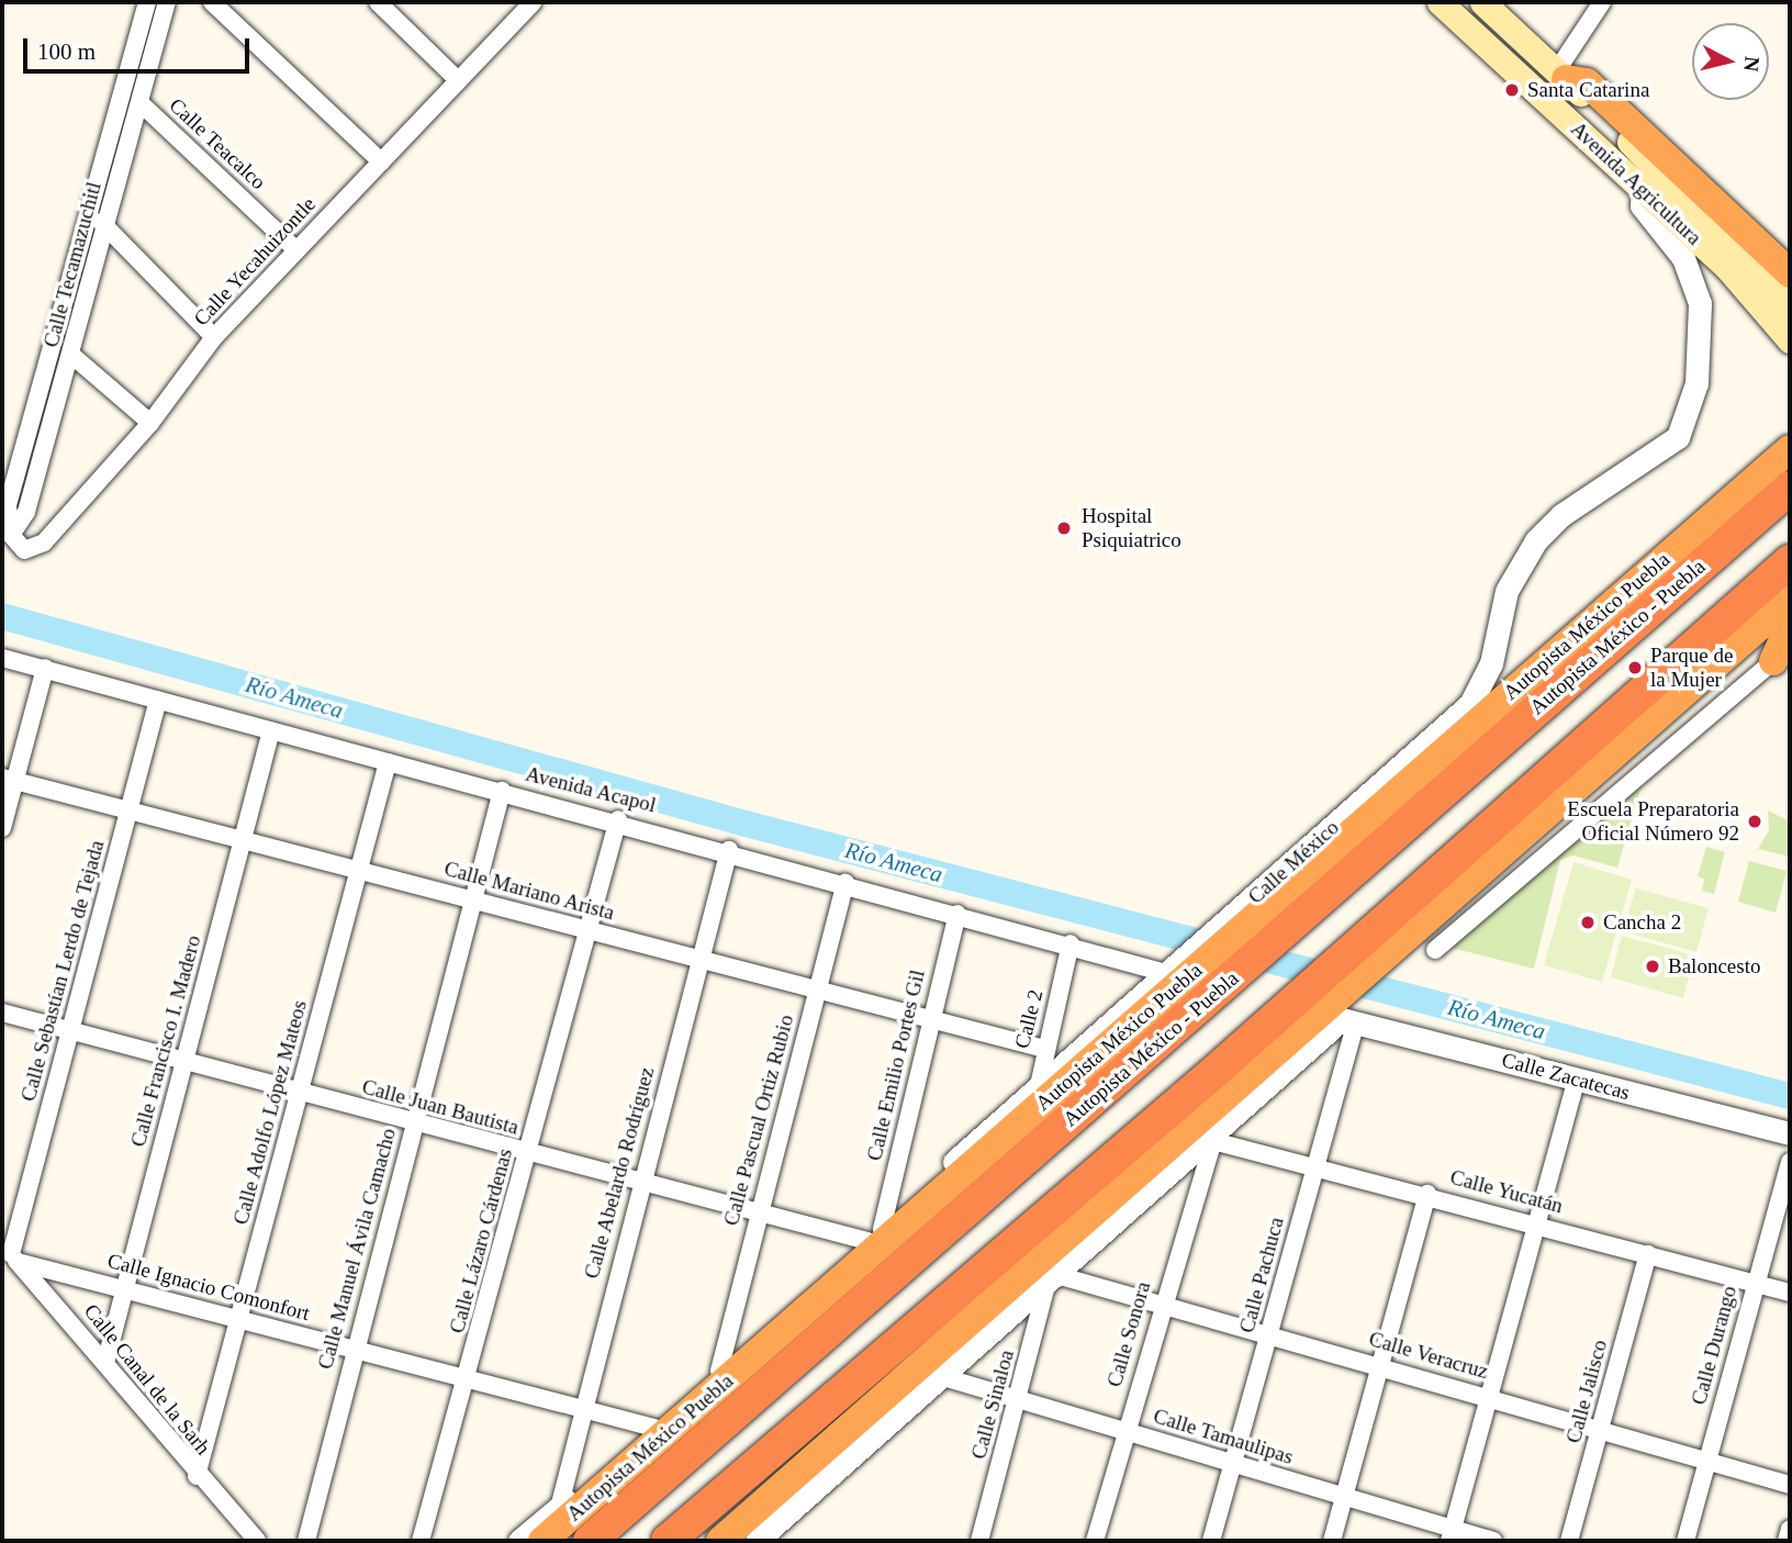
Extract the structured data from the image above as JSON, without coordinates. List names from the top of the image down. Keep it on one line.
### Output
{"streets":{"highway":["Autopista México Puebla","Autopista México - Puebla"],"main road":["Avenida Agricultura"],"street":["Calle Teacalco","Calle Yecahuizontle","Calle Tecamazuchitl","Avenida Acapol","Calle México","Calle Mariano Arista","Calle Sebastían Lerdo de Tejada","Calle 2","Calle Francisco I. Madero","Calle Emilio Portes Gil","Calle Zacatecas","Calle Juan Bautista","Calle Adolfo López Mateos","Calle Pascual Ortiz Rubio","Calle Abelardo Rodríguez","Calle Yucatán","Calle Lázaro Cárdenas","Calle Manuel Ávila Camacho","Calle Pachuca","Calle Ignacio Comonfort","Calle Sonora","Calle Durango","Calle Veracruz","Calle Canal de la Sarh","Calle Jalisco","Calle Sinaloa","Calle Tamaulipas"]},"crossings":[["Calle Teacalco","Calle Yecahuizontle"],["Calle Teacalco","Calle Tecamazuchitl"],["Avenida Agricultura","Calle México"],["Calle Yecahuizontle","Calle Tecamazuchitl"],["Autopista México Puebla","Autopista México - Puebla"],["Autopista México Puebla","Avenida Acapol"],["Autopista México Puebla","Calle México"],["Autopista México Puebla","Calle 2"],["Autopista México Puebla","Calle Emilio Portes Gil"],["Autopista México Puebla","Calle Juan Bautista"],["Autopista México Puebla","Calle Pascual Ortiz Rubio"],["Autopista México Puebla","Calle Abelardo Rodríguez"],["Autopista México Puebla","Calle Ignacio Comonfort"],["Avenida Acapol","Calle Sebastían Lerdo de Tejada"],["Avenida Acapol","Calle 2"],["Avenida Acapol","Calle Francisco I. Madero"],["Avenida Acapol","Calle Emilio Portes Gil"],["Avenida Acapol","Calle Adolfo López Mateos"],["Avenida Acapol","Calle Pascual Ortiz Rubio"],["Avenida Acapol","Calle Abelardo Rodríguez"],["Avenida Acapol","Calle Lázaro Cárdenas"],["Avenida Acapol","Calle Manuel Ávila Camacho"],["Calle Mariano Arista","Calle Sebastían Lerdo de Tejada"],["Calle Mariano Arista","Calle 2"],["Calle Mariano Arista","Calle Francisco I. Madero"],["Calle Mariano Arista","Calle Emilio Portes Gil"],["Calle Mariano Arista","Calle Adolfo López Mateos"],["Calle Mariano Arista","Calle Pascual Ortiz Rubio"],["Calle Mariano Arista","Calle Abelardo Rodríguez"],["Calle Mariano Arista","Calle Lázaro Cárdenas"],["Calle Mariano Arista","Calle Manuel Ávila Camacho"],["Calle Sebastían Lerdo de Tejada","Calle Juan Bautista"],["Calle Sebastían Lerdo de Tejada","Calle Ignacio Comonfort"],["Calle Sebastían Lerdo de Tejada","Calle Canal de la Sarh"],["Calle Francisco I. Madero","Calle Juan Bautista"],["Calle Francisco I. Madero","Calle Ignacio Comonfort"],["Calle Francisco I. Madero","Calle Canal de la Sarh"],["Calle Emilio Portes Gil","Calle Juan Bautista"],["Calle Zacatecas","Calle Pachuca"],["Calle Juan Bautista","Calle Adolfo López Mateos"],["Calle Juan Bautista","Calle Pascual Ortiz Rubio"],["Calle Juan Bautista","Calle Abelardo Rodríguez"],["Calle Juan Bautista","Calle Lázaro Cárdenas"],["Calle Juan Bautista","Calle Manuel Ávila Camacho"],["Calle Adolfo López Mateos","Calle Ignacio Comonfort"],["Calle Adolfo López Mateos","Calle Canal de la Sarh"],["Calle Abelardo Rodríguez","Calle Ignacio Comonfort"],["Calle Yucatán","Calle Pachuca"],["Calle Yucatán","Calle Sonora"],["Calle Yucatán","Calle Durango"],["Calle Yucatán","Calle Jalisco"],["Calle Lázaro Cárdenas","Calle Ignacio Comonfort"],["Calle Manuel Ávila Camacho","Calle Ignacio Comonfort"],["Calle Pachuca","Calle Veracruz"],["Calle Pachuca","Calle Tamaulipas"],["Calle Ignacio Comonfort","Calle Canal de la Sarh"],["Calle Sonora","Calle Veracruz"],["Calle Sonora","Calle Tamaulipas"],["Calle Durango","Calle Veracruz"],["Calle Veracruz","Calle Jalisco"],["Calle Veracruz","Calle Sinaloa"],["Calle Sinaloa","Calle Tamaulipas"]],"water":["Río Ameca"],"places":["Santa Catarina","Hospital Psiquiatrico","Parque de la Mujer","Escuela Preparatoria Oficial Número 92","Cancha 2","Baloncesto"],"scale_bar":"100 m","north":"right"}
